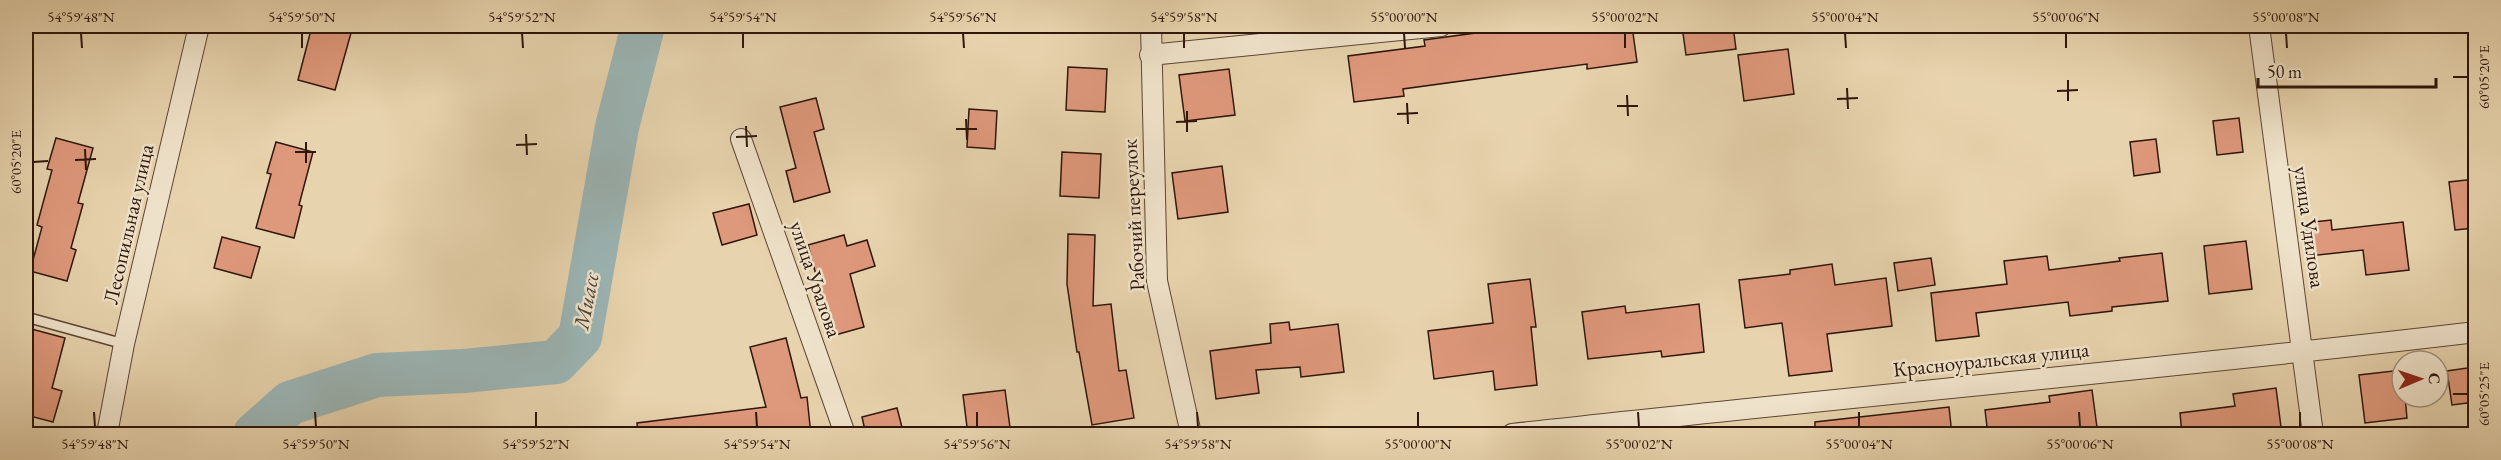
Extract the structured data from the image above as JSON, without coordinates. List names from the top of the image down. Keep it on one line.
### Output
{"streets":{"street":["Рабочий переулок","Лесопильная улица","улица Удилова","улица Уралова","Красноуральская улица"]},"crossings":[["улица Удилова","Красноуральская улица"]],"water":["Миасс"],"scale_bar":"50 m","north":"right","coordinates":["54°59'48\"N","54°59'50\"N","54°59'52\"N","54°59'54\"N","54°59'56\"N","54°59'58\"N","55°00'00\"N","55°00'02\"N","55°00'04\"N","55°00'06\"N","55°00'08\"N","60°05'20\"E","60°05'25\"E"]}
